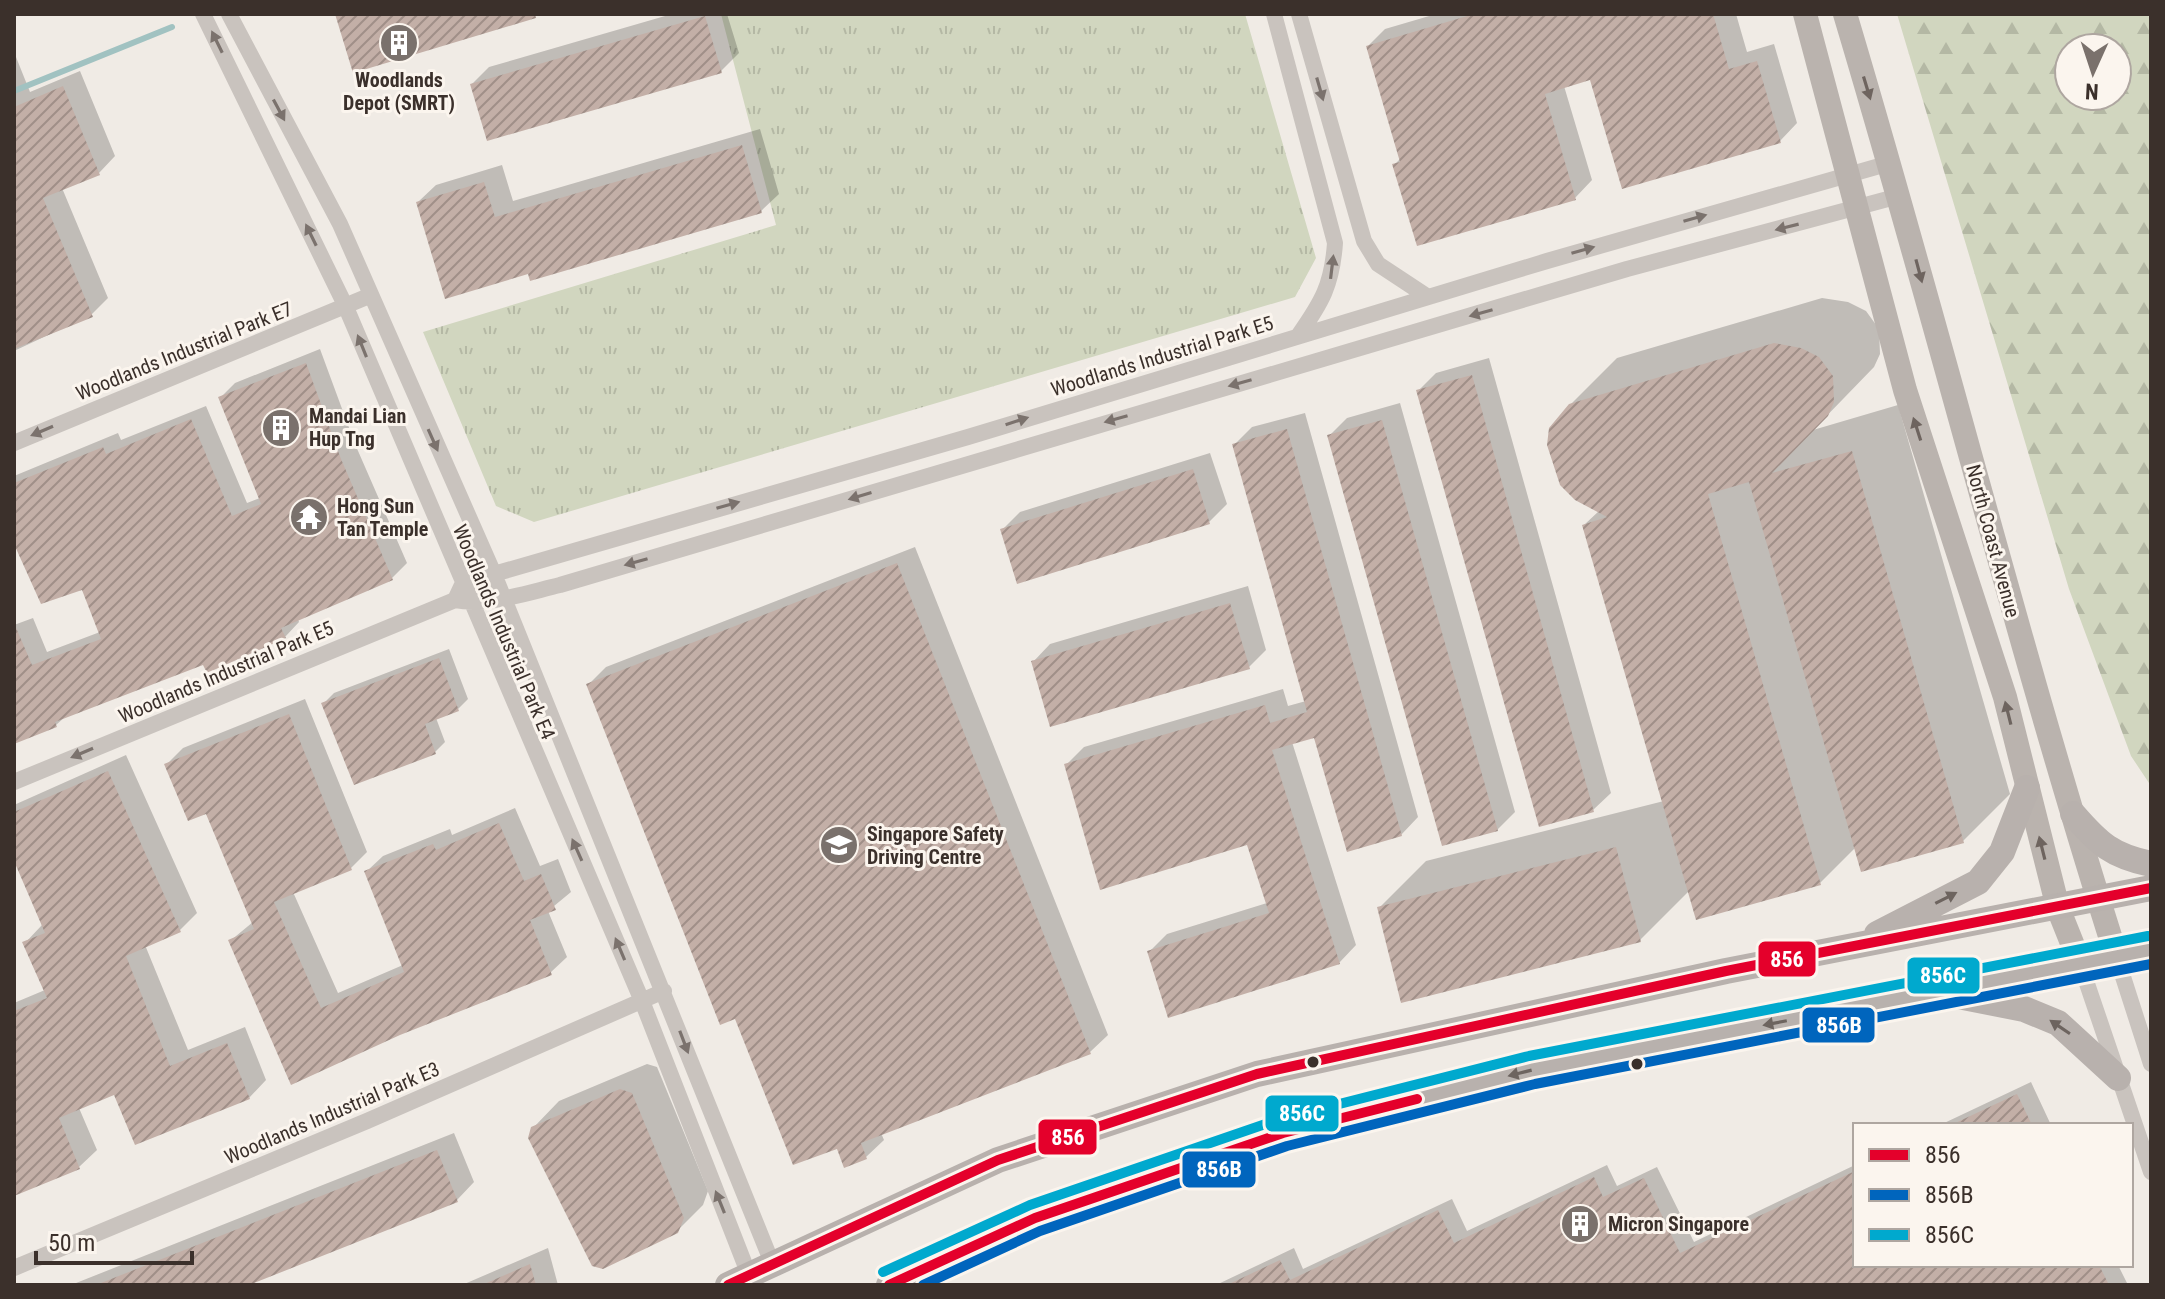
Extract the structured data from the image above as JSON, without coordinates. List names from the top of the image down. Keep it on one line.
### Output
{"streets":{"main road":["North Coast Avenue"],"street":["Woodlands Industrial Park E7","Woodlands Industrial Park E5","Woodlands Industrial Park E4","Woodlands Industrial Park E3"]},"crossings":[["Woodlands Industrial Park E7","Woodlands Industrial Park E4"],["Woodlands Industrial Park E5","North Coast Avenue"],["Woodlands Industrial Park E5","Woodlands Industrial Park E4"],["Woodlands Industrial Park E4","Woodlands Industrial Park E3"]],"one_way":["Woodlands Industrial Park E7"],"places":{"building":["Woodlands Depot (SMRT)","Mandai Lian Hup Tng","Micron Singapore"],"temple":["Hong Sun Tan Temple"],"school or university":["Singapore Safety Driving Centre"]},"lines":["transit line 856","transit line 856C","transit line 856B"],"legend":["856","856B","856C"],"scale_bar":"50 m","north":"bottom"}
